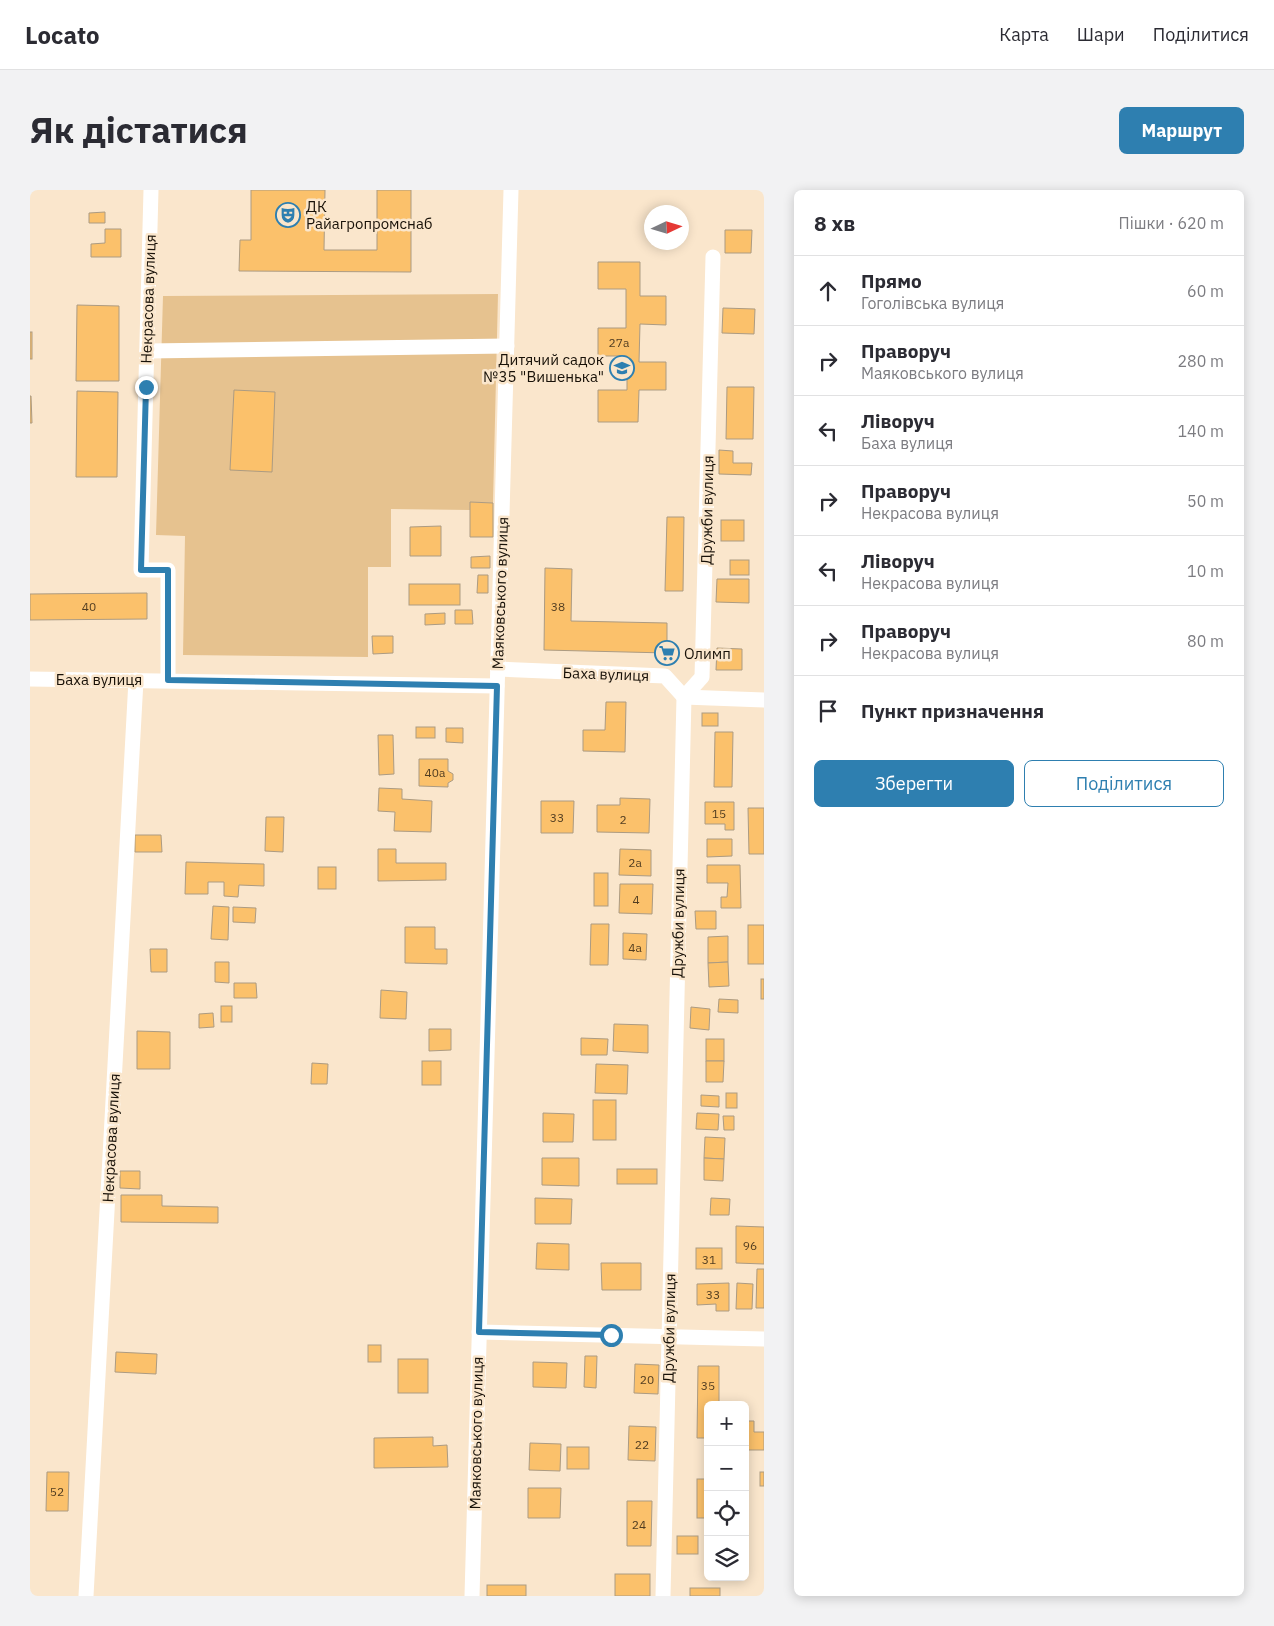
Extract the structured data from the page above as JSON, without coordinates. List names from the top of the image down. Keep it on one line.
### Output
{"streets":{"street":["Некрасова вулиця","Дружби вулиця","Маяковського вулиця","Баха вулиця"]},"crossings":[["Некрасова вулиця","Баха вулиця"],["Дружби вулиця","Баха вулиця"],["Маяковського вулиця","Баха вулиця"]],"places":{"theatre":["ДК Райагропромснаб"],"school or university":["Дитячий садок №35 \"Вишенька\""],"supermarket":["Олимп"]},"house_numbers":["27а","40","38","40а","15","33","2","2а","4","4а","96","31","33","20","35","22","52","24"],"north":"right","page":{"header":"Locato","nav":["Карта","Шари","Поділитися"],"title":"Як дістатися","buttons":["Маршрут",["Зберегти","Поділитися"]],"heading":["8 хв","Пішки · 620 m"],"list":[["Прямо","Гоголівська вулиця","60 m"],["Праворуч","Маяковського вулиця","280 m"],["Ліворуч","Баха вулиця","140 m"],["Праворуч","Некрасова вулиця","50 m"],["Ліворуч","Некрасова вулиця","10 m"],["Праворуч","Некрасова вулиця","80 m"],"Пункт призначення"],"map_buttons":["+","−"]}}
